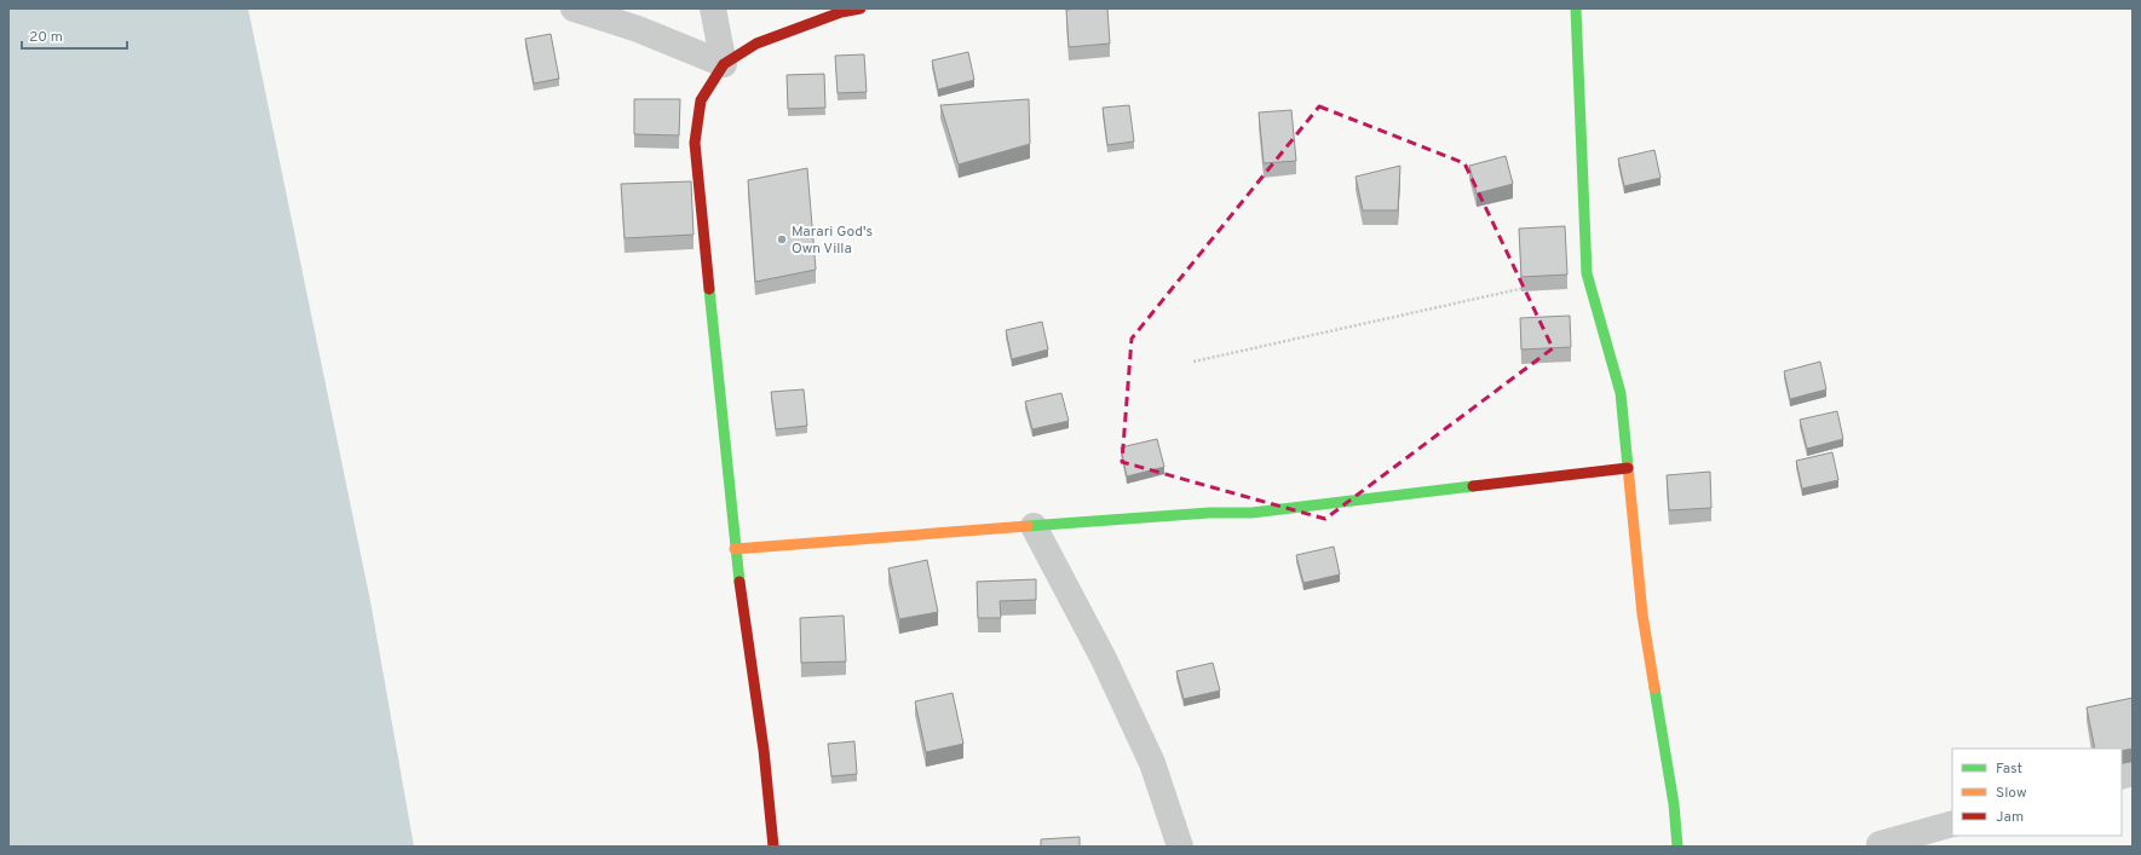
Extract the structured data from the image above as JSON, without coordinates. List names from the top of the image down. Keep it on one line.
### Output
{"places":["Marari God's Own Villa"],"legend":["Fast","Slow","Jam"],"scale_bar":"20 m"}
